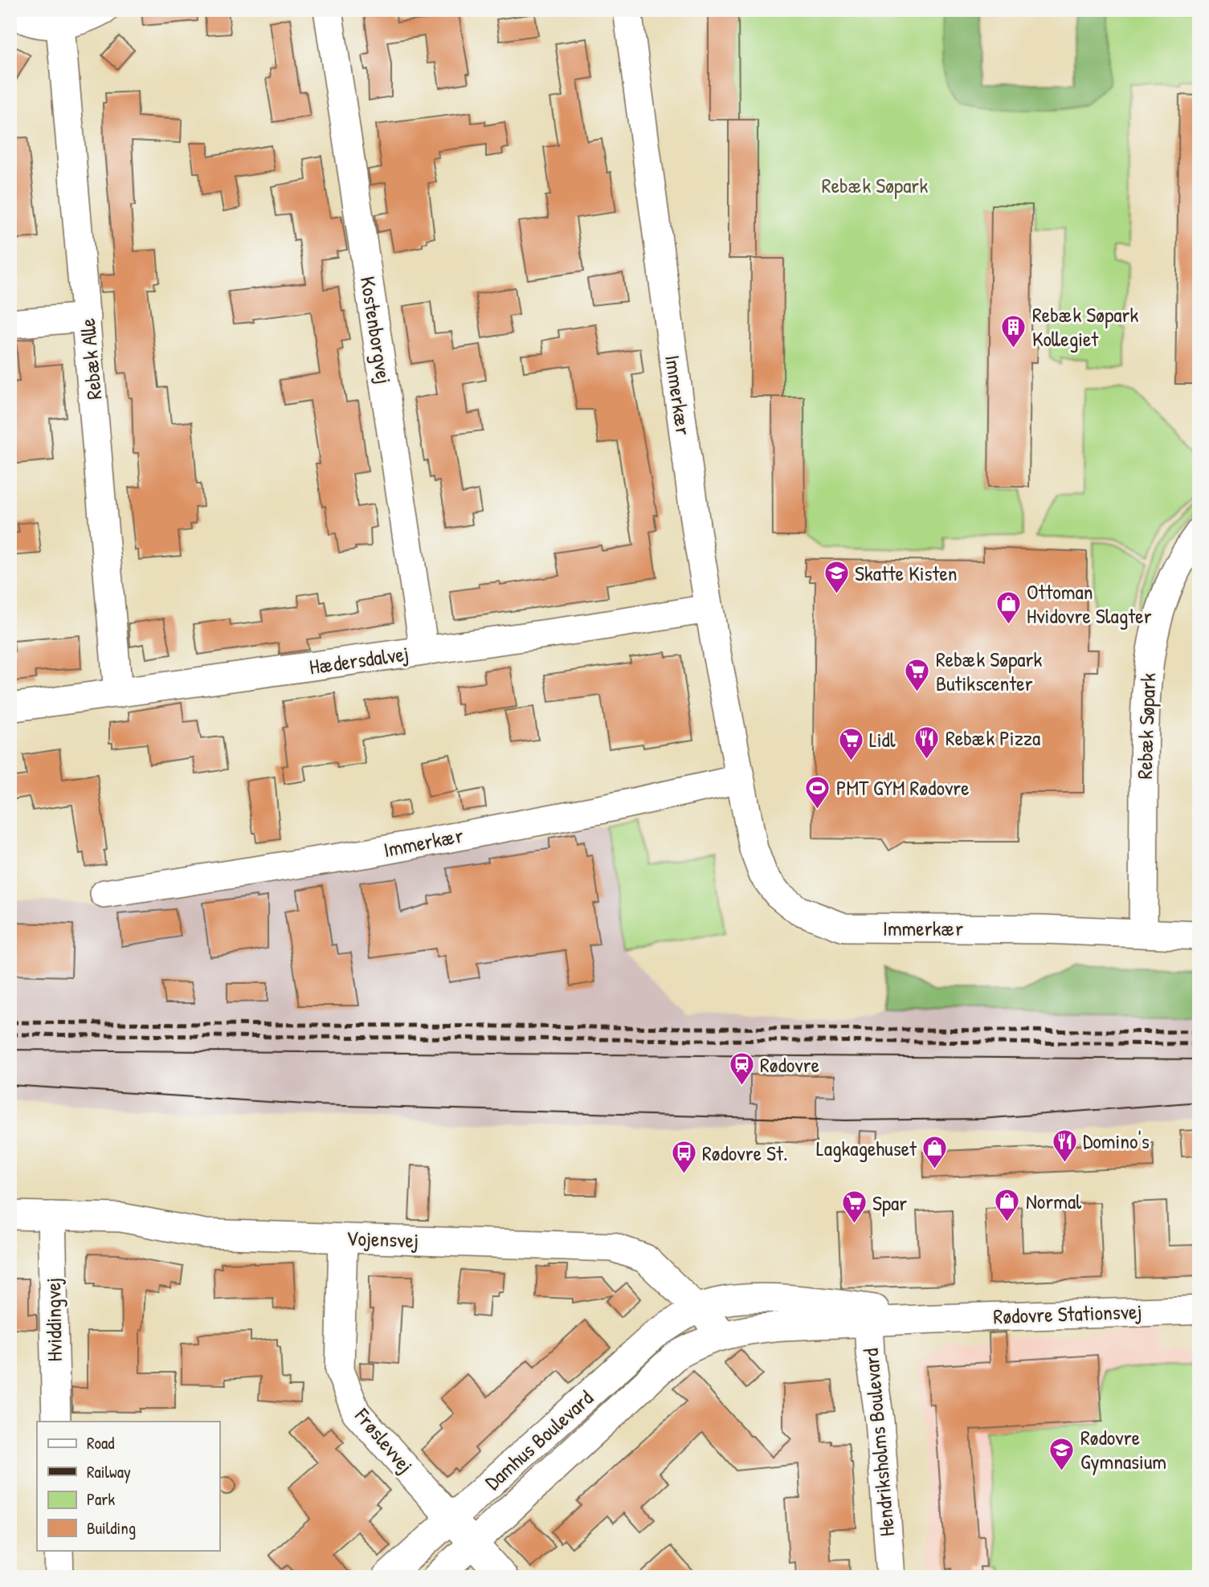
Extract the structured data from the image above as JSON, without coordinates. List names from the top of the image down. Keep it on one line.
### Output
{"streets":{"street":["Kostenborgvej","Rebæk Alle","Immerkær","Hædersdalvej","Rebæk Søpark","Vojensvej","Rødovre Stationsvej","Hviddingvej","Damhus Boulevard","Frøslevvej","Hendriksholms Boulevard"]},"crossings":[["Kostenborgvej","Hædersdalvej"],["Rebæk Alle","Hædersdalvej"],["Immerkær","Hædersdalvej"],["Immerkær","Rebæk Søpark"],["Vojensvej","Rødovre Stationsvej"],["Vojensvej","Hviddingvej"],["Vojensvej","Damhus Boulevard"],["Vojensvej","Frøslevvej"],["Rødovre Stationsvej","Damhus Boulevard"],["Rødovre Stationsvej","Hendriksholms Boulevard"],["Damhus Boulevard","Frøslevvej"]],"parks":["Rebæk Søpark"],"places":{"building":["Rebæk Søpark Kollegiet"],"school or university":["Skatte Kisten","Rødovre Gymnasium"],"shop":["Ottoman Hvidovre Slagter","Lagkagehuset","Normal"],"supermarket":["Rebæk Søpark Butikscenter","Lidl","Spar"],"restaurant":["Rebæk Pizza","Domino's"],"sports":["PMT GYM Rødovre"],"station":["Rødovre"],"bus stop":["Rødovre St."]},"legend":["Road","Railway","Park","Building"]}
